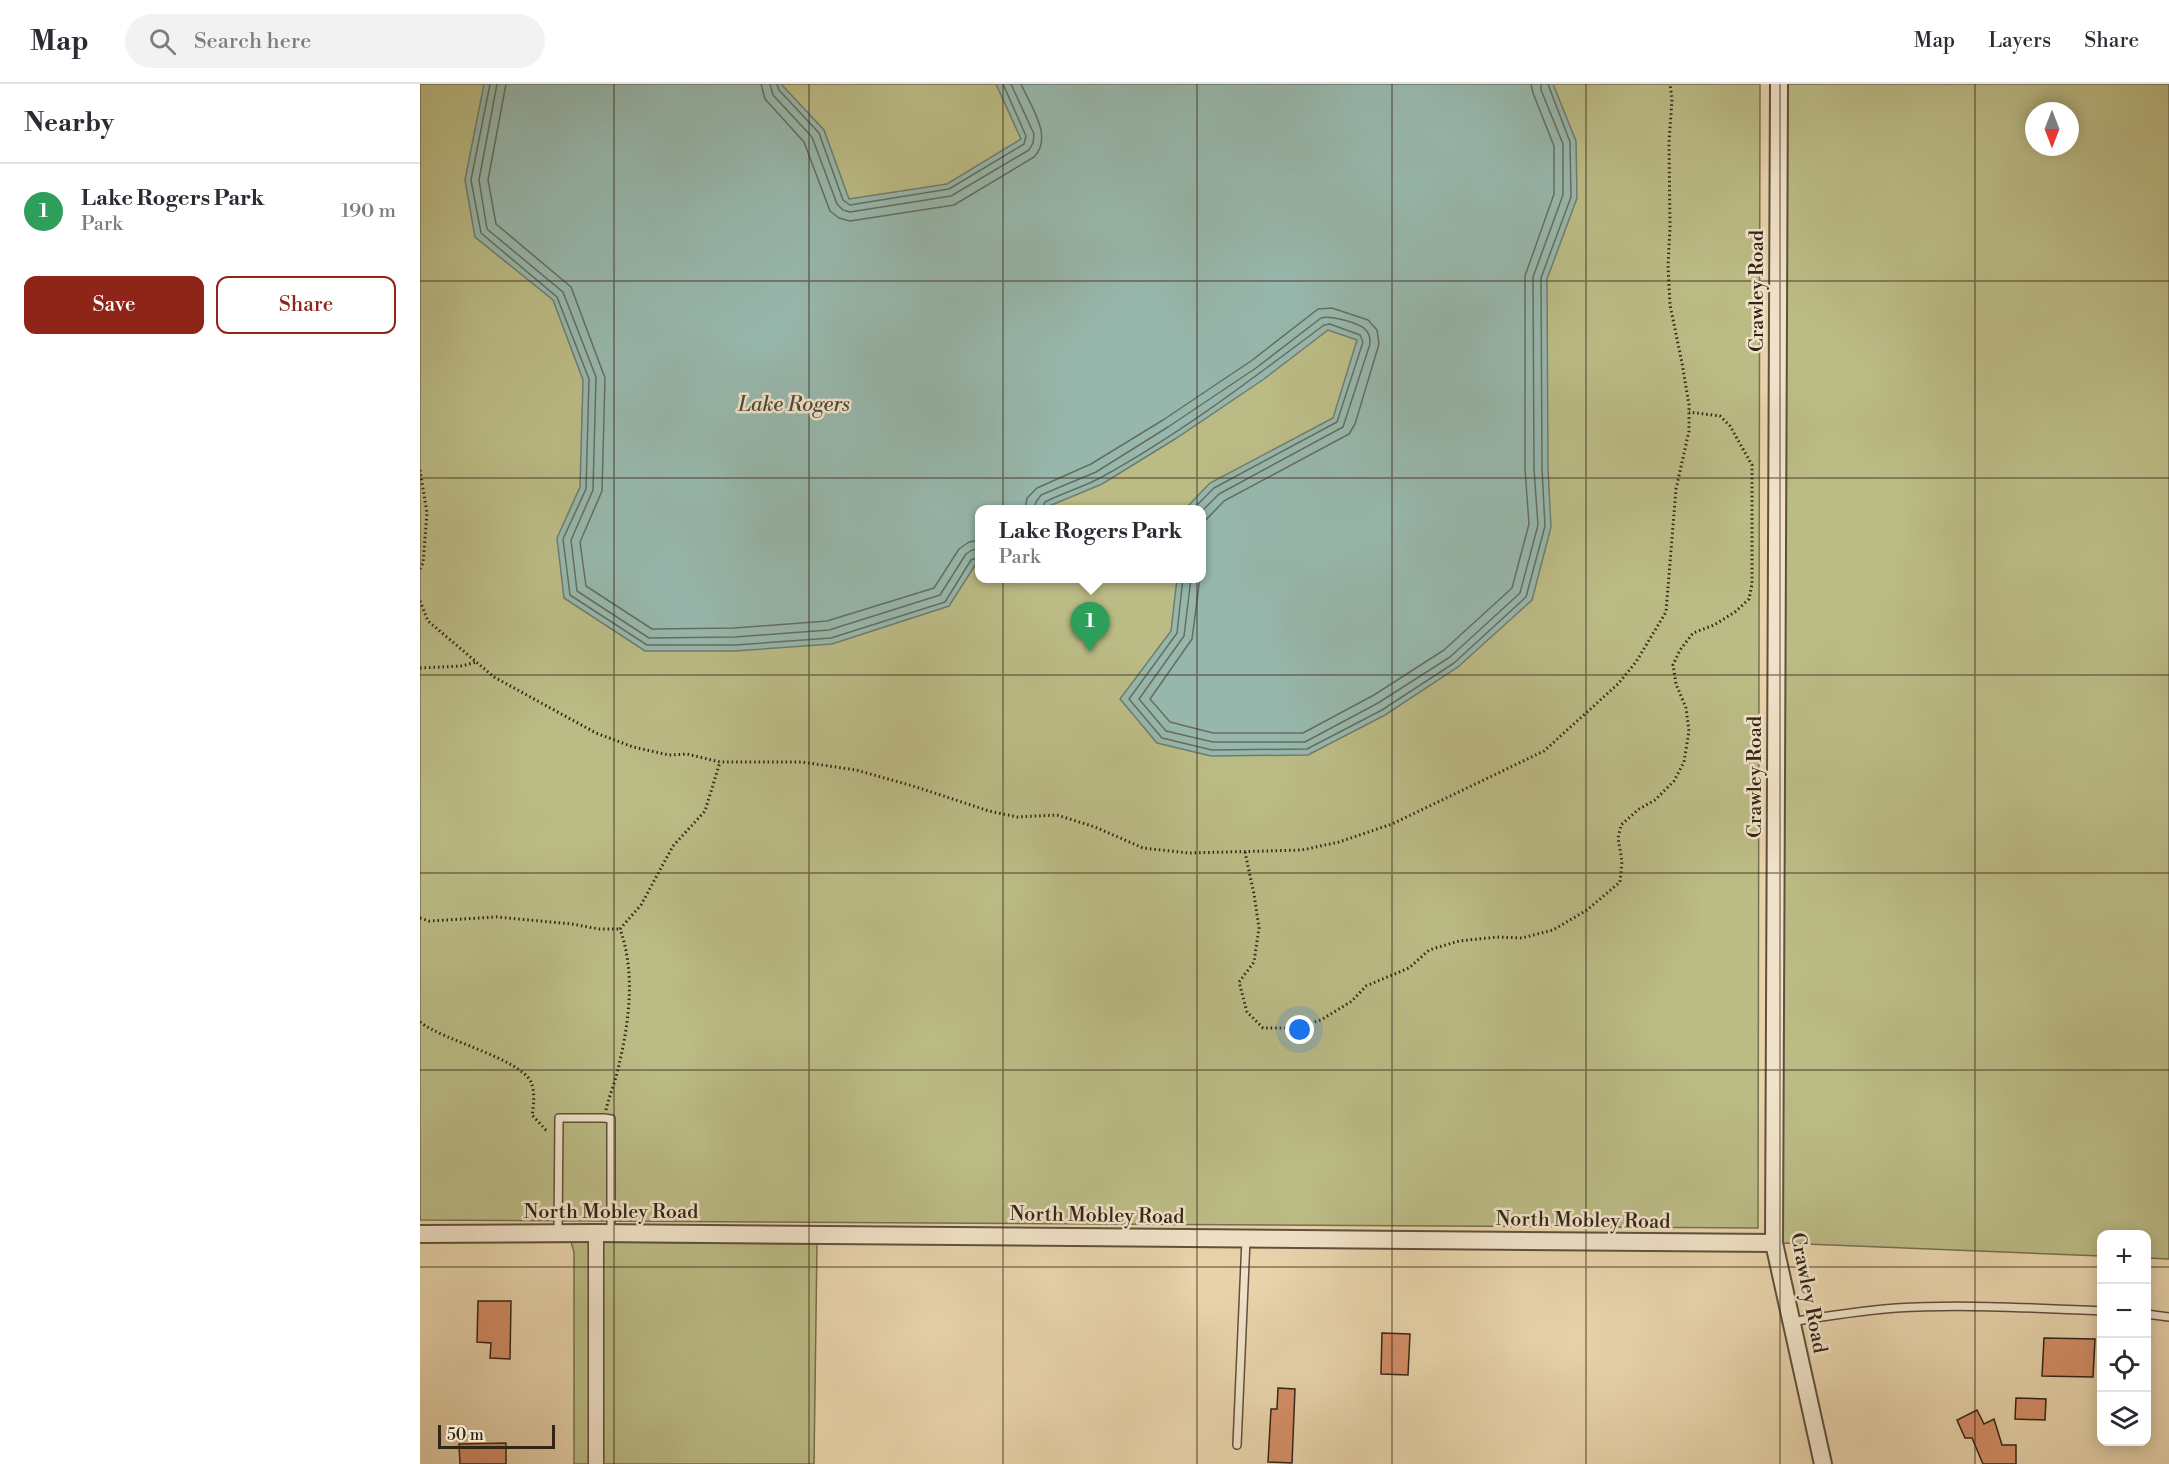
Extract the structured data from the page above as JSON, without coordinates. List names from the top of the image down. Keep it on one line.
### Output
{"streets":{"street":["Crawley Road","North Mobley Road"]},"crossings":[["Crawley Road","North Mobley Road"]],"water":["Lake Rogers"],"scale_bar":"50 m","north":"bottom","page":{"header":"Map","search":"Search here","nav":["Map","Layers","Share"],"heading":"Nearby","list":[{"mark":"1","name":"Lake Rogers Park","note":"Park","value":"190 m"}],"buttons":["Save","Share"],"popup":["Lake Rogers Park","Park"],"pins":"1","map_buttons":["+","−"],"scale":"50 m"}}
